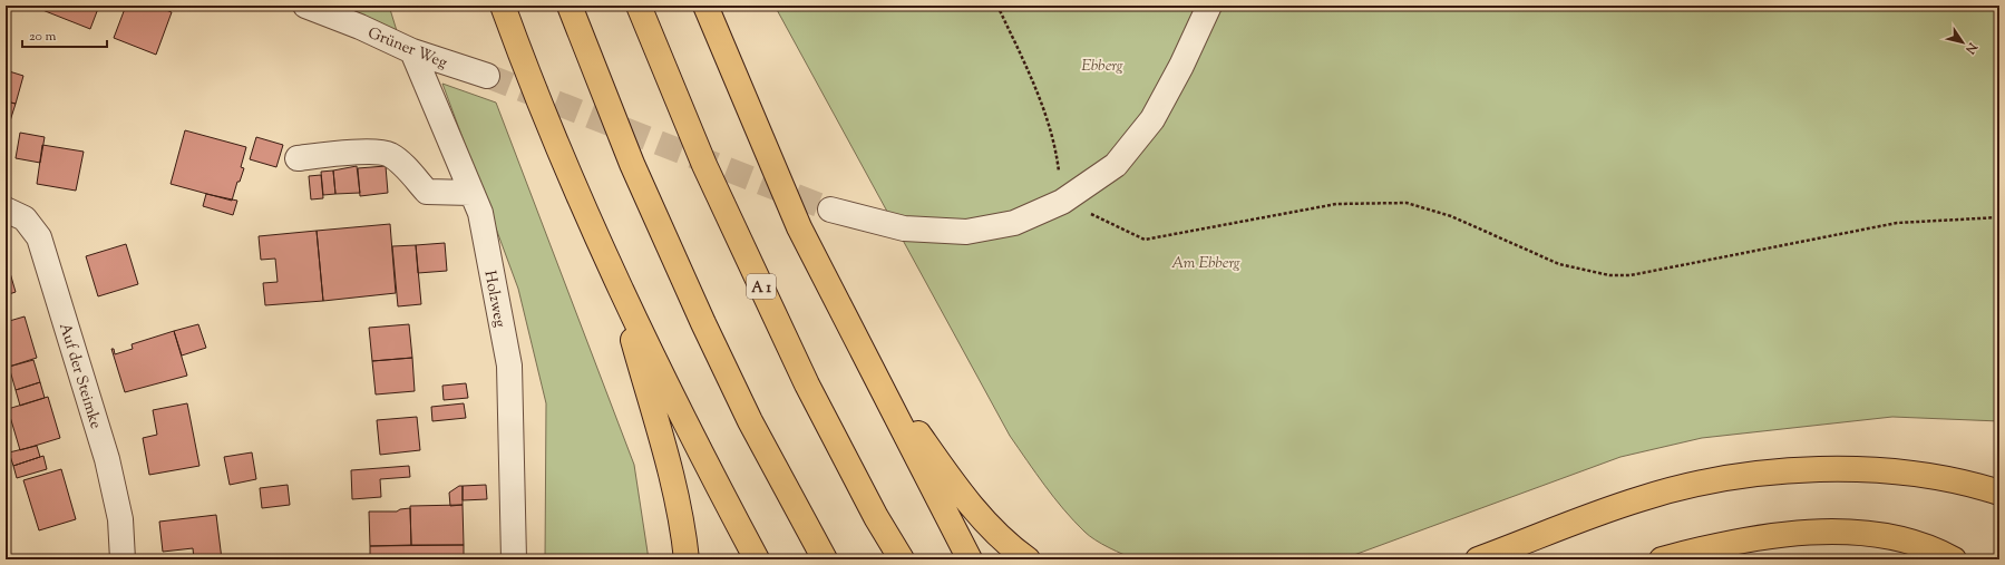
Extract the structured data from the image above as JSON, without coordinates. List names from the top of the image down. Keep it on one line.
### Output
{"streets":{"highway":["A 1"],"street":["Grüner Weg","Holzweg","Auf der Steimke"]},"crossings":[["Grüner Weg","Holzweg"]],"parks":["Ebberg","Am Ebberg"],"scale_bar":"20 m","north":"bottom right"}
